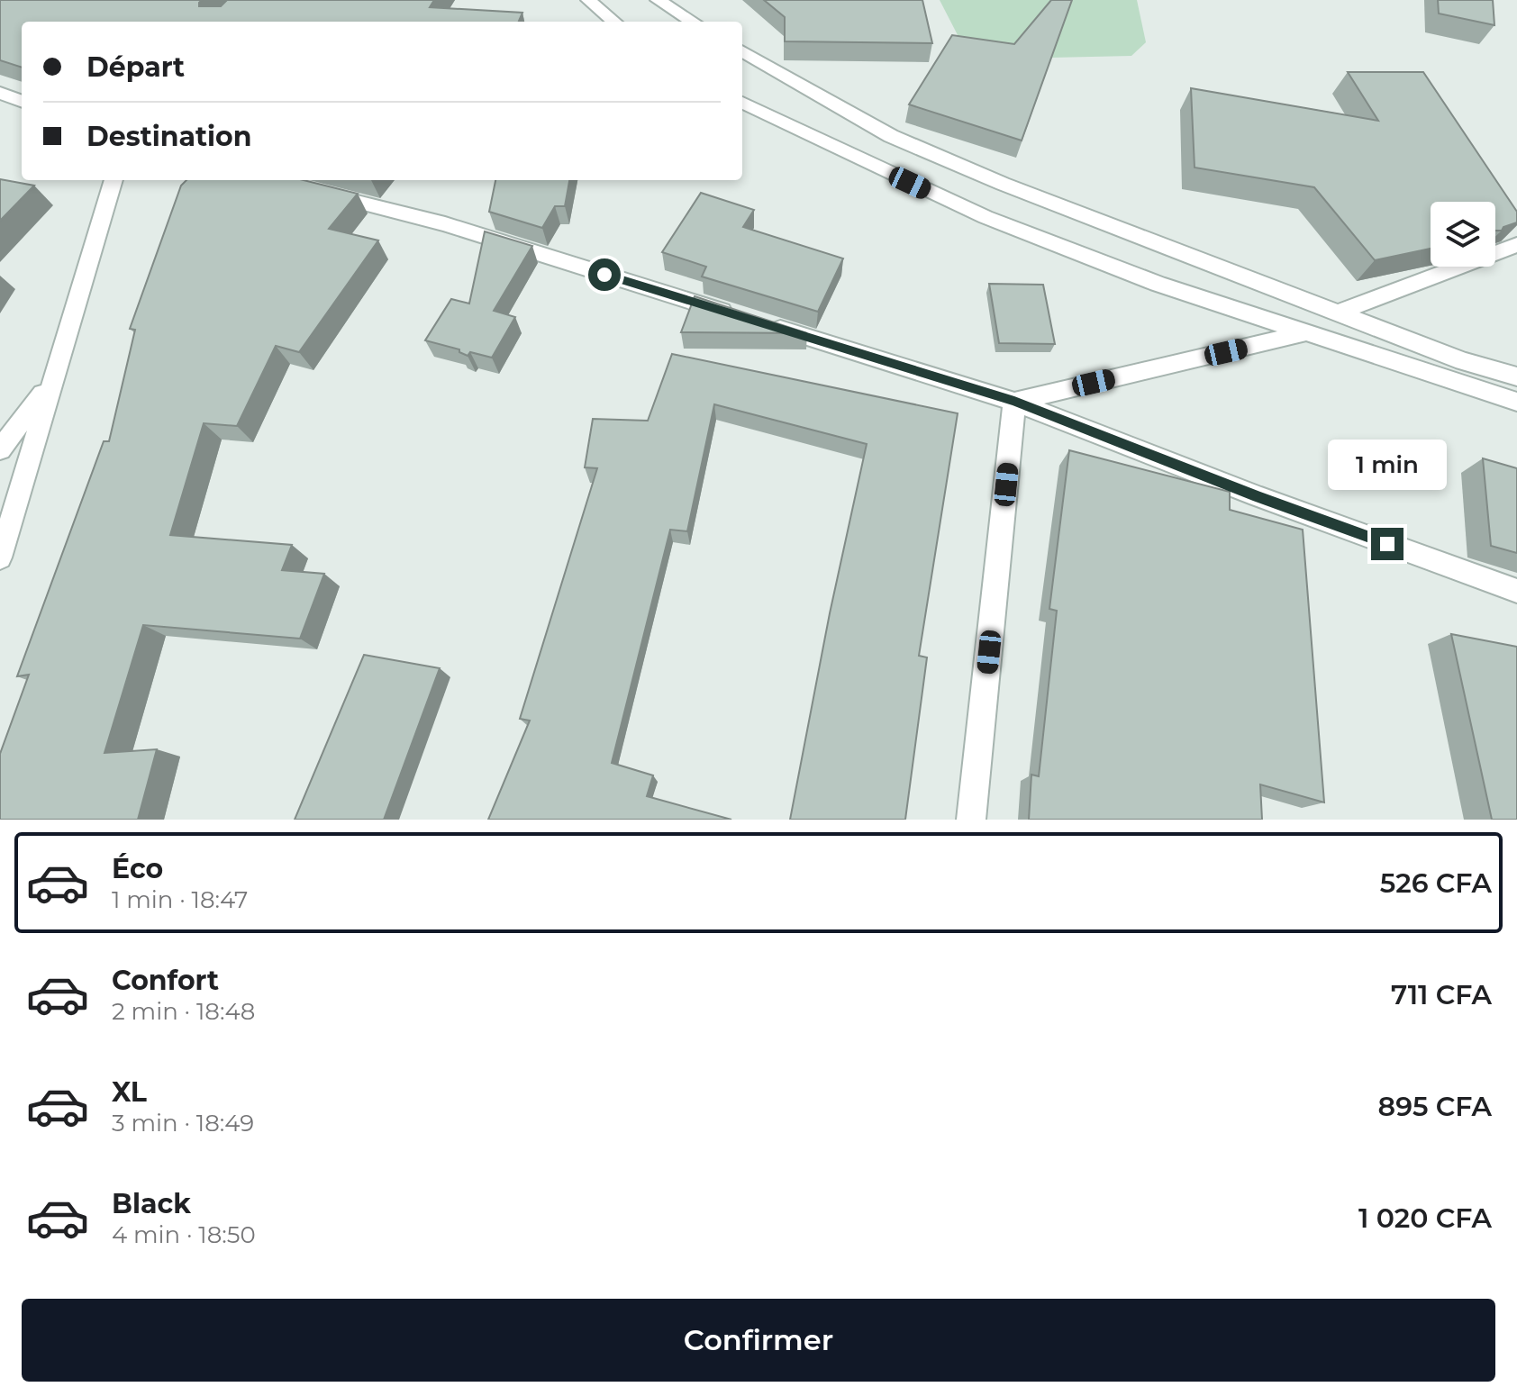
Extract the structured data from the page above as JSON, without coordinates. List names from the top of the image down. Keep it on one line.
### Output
{"page":{"banner":["Départ","Destination"],"bubble":"1 min","list":[{"name":"Éco","note":"1 min · 18:47","value":"526 CFA"},{"name":"Confort","note":"2 min · 18:48","value":"711 CFA"},{"name":"XL","note":"3 min · 18:49","value":"895 CFA"},{"name":"Black","note":"4 min · 18:50","value":"1 020 CFA"}],"buttons":"Confirmer"}}
